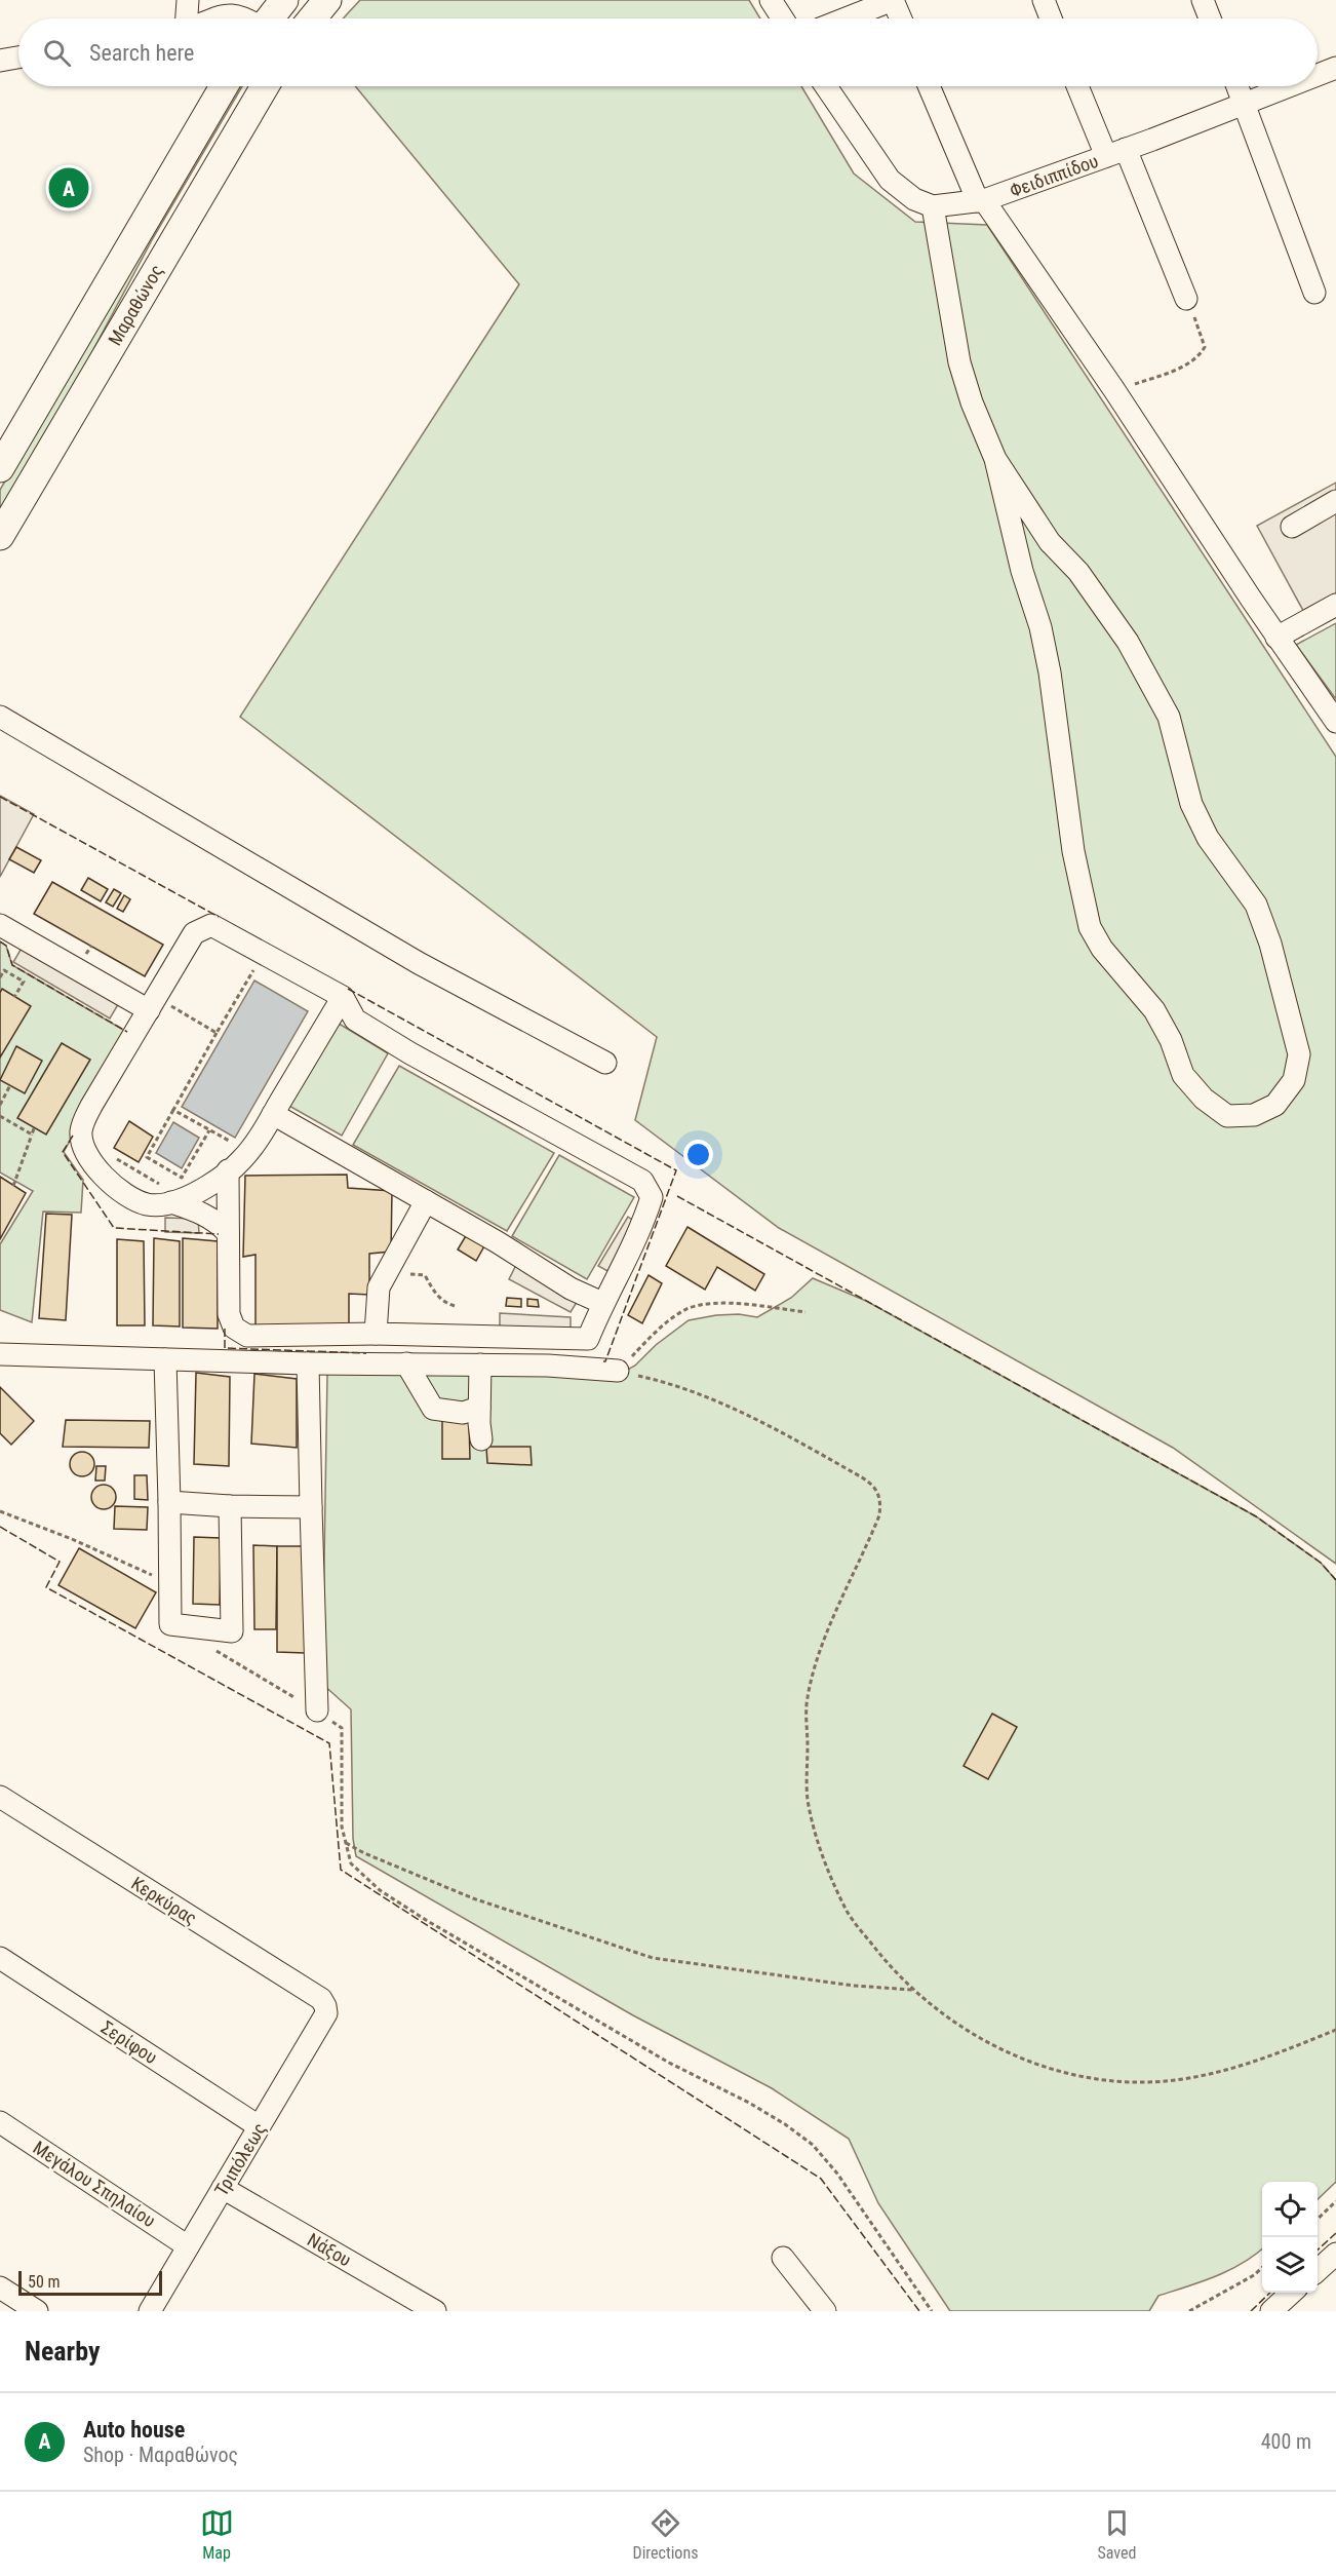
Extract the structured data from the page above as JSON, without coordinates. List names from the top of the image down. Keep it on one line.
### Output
{"streets":{"main road":["Μαραθώνος"],"street":["Φειδιππίδου","Κερκύρας","Σερίφου","Τριπόλεως","Μεγάλου Σπηλαίου","Νάξου"]},"crossings":[["Κερκύρας","Τριπόλεως"],["Σερίφου","Τριπόλεως"],["Τριπόλεως","Μεγάλου Σπηλαίου"],["Τριπόλεως","Νάξου"]],"scale_bar":"50 m","page":{"search":"Search here","pins":"A","scale":"50 m","heading":"Nearby","list":[{"mark":"A","name":"Auto house","note":"Shop · Μαραθώνος","value":"400 m"}],"nav":["Map","Directions","Saved"]}}
